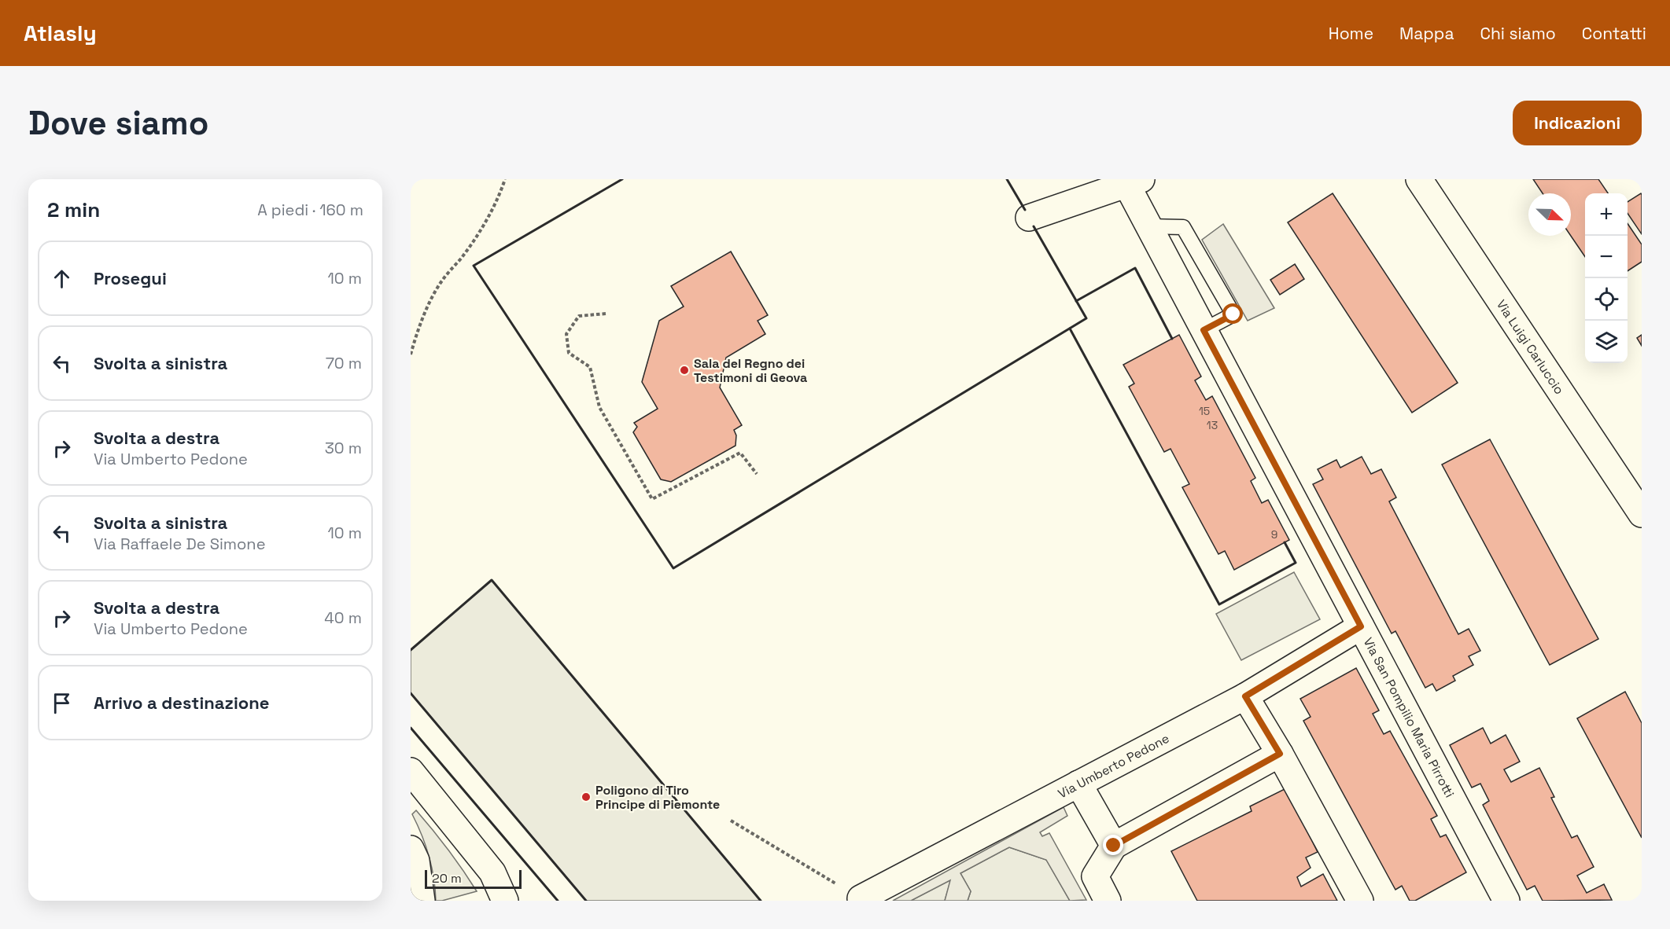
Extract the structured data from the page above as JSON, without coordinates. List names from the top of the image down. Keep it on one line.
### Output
{"streets":{"street":["Via Luigi Carluccio","Via San Pompilio Maria Pirrotti","Via Umberto Pedone"]},"crossings":[["Via San Pompilio Maria Pirrotti","Via Umberto Pedone"]],"places":["Sala del Regno dei Testimoni di Geova","Poligono di Tiro Principe di Piemonte"],"house_numbers":["15","13","9"],"scale_bar":"20 m","north":"bottom right","page":{"header":"Atlasly","nav":["Home","Mappa","Chi siamo","Contatti"],"buttons":"Indicazioni","title":"Dove siamo","heading":["2 min","A piedi · 160 m"],"map_buttons":["+","−"],"list":[["Prosegui","10 m"],["Svolta a sinistra","70 m"],["Svolta a destra","Via Umberto Pedone","30 m"],["Svolta a sinistra","Via Raffaele De Simone","10 m"],["Svolta a destra","Via Umberto Pedone","40 m"],"Arrivo a destinazione"],"scale":"20 m"}}
